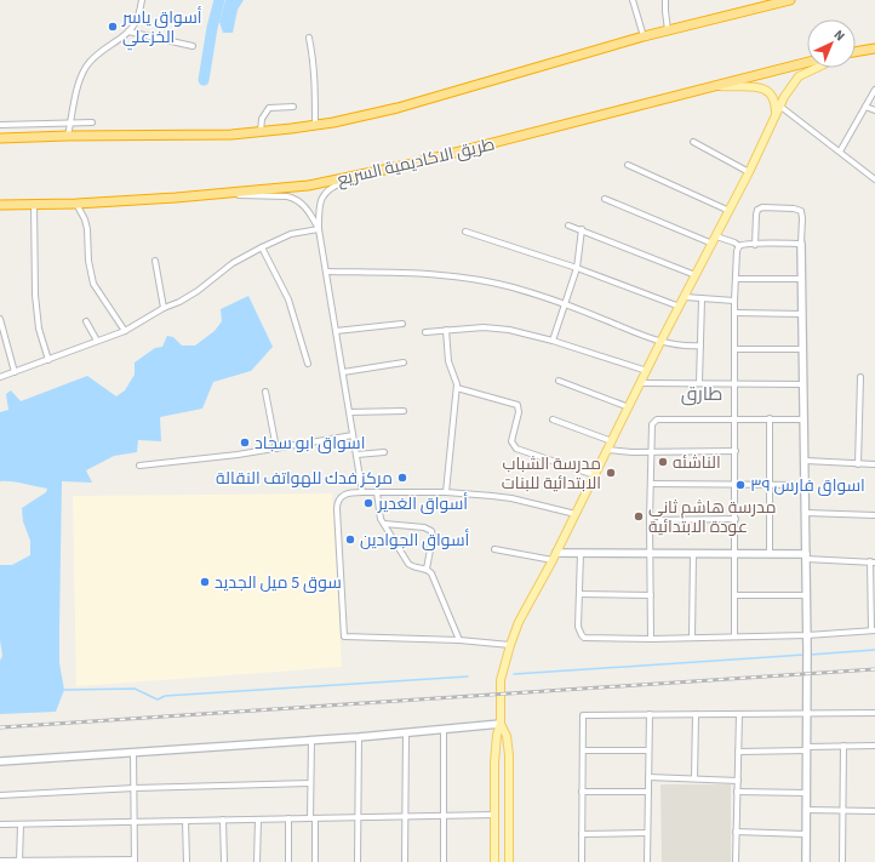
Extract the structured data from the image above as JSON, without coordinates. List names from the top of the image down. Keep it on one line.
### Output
{"streets":{"highway":["طريق الاكاديمية السريع"]},"districts":["طارق"],"places":["أسواق ياسر الخزعلي","اسواق ابو سجاد","الناشئه","مدرسة الشباب الابتدائية للبنات","مركز فدك للهواتف النقالة","اسواق فارس ٣٩","أسواق الغدير","مدرسة هاشم ثاني عودة الابتدائية","أسواق الجوادين","سوق 5 ميل الجديد"],"north":"top right"}
